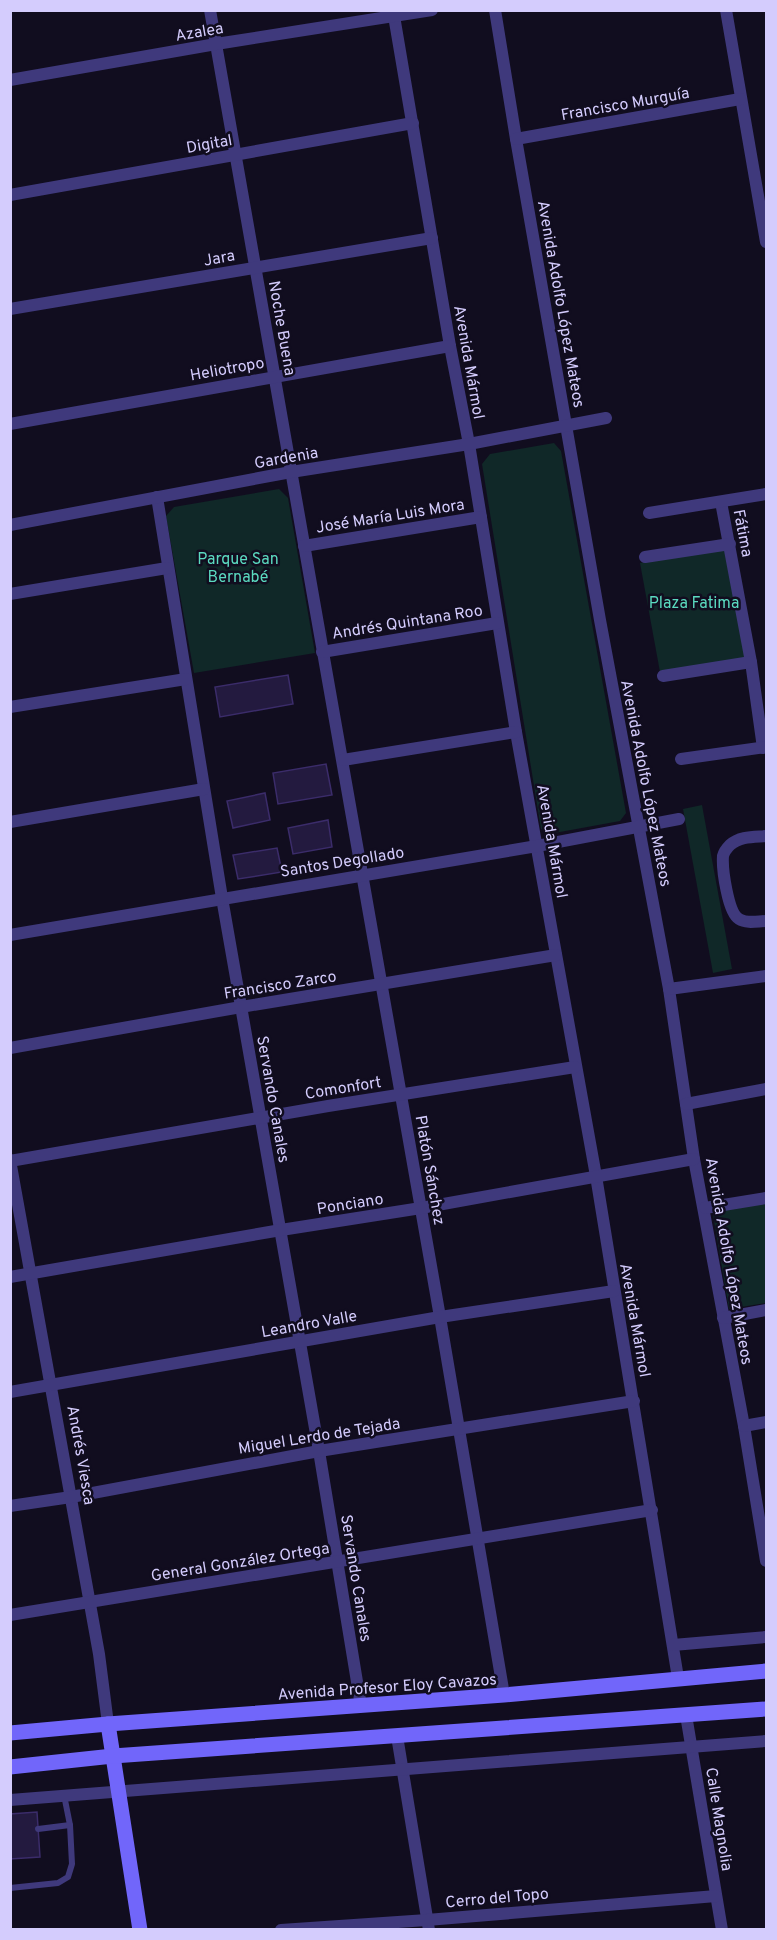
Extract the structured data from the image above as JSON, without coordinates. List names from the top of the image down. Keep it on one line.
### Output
{"streets":{"main road":["Andrés Viesca","Avenida Profesor Eloy Cavazos"],"street":["Azalea","Francisco Murguía","Digital","Jara","Avenida Adolfo López Mateos","Noche Buena","Avenida Mármol","Heliotropo","Gardenia","José María Luis Mora","Fátima","Andrés Quintana Roo","Santos Degollado","Francisco Zarco","Comonfort","Servando Canales","Platón Sánchez","Ponciano","Leandro Valle","Miguel Lerdo de Tejada","General González Ortega","Calle Magnolia","Cerro del Topo"]},"crossings":[["Azalea","Noche Buena"],["Azalea","Avenida Mármol"],["Francisco Murguía","Avenida Adolfo López Mateos"],["Digital","Noche Buena"],["Digital","Avenida Mármol"],["Jara","Noche Buena"],["Jara","Avenida Mármol"],["Avenida Adolfo López Mateos","Gardenia"],["Avenida Adolfo López Mateos","Santos Degollado"],["Avenida Adolfo López Mateos","Ponciano"],["Noche Buena","Heliotropo"],["Noche Buena","Gardenia"],["Noche Buena","José María Luis Mora"],["Noche Buena","Andrés Quintana Roo"],["Noche Buena","Platón Sánchez"],["Avenida Mármol","Heliotropo"],["Avenida Mármol","Gardenia"],["Avenida Mármol","José María Luis Mora"],["Avenida Mármol","Andrés Quintana Roo"],["Avenida Mármol","Santos Degollado"],["Avenida Mármol","Francisco Zarco"],["Avenida Mármol","Comonfort"],["Avenida Mármol","Ponciano"],["Avenida Mármol","Leandro Valle"],["Avenida Mármol","Miguel Lerdo de Tejada"],["Avenida Mármol","General González Ortega"],["Avenida Mármol","Avenida Profesor Eloy Cavazos"],["Gardenia","Servando Canales"],["Andrés Quintana Roo","Platón Sánchez"],["Santos Degollado","Servando Canales"],["Santos Degollado","Platón Sánchez"],["Francisco Zarco","Servando Canales"],["Francisco Zarco","Platón Sánchez"],["Comonfort","Servando Canales"],["Comonfort","Platón Sánchez"],["Comonfort","Andrés Viesca"],["Servando Canales","Ponciano"],["Servando Canales","Leandro Valle"],["Servando Canales","Miguel Lerdo de Tejada"],["Servando Canales","General González Ortega"],["Servando Canales","Avenida Profesor Eloy Cavazos"],["Platón Sánchez","Ponciano"],["Platón Sánchez","Leandro Valle"],["Platón Sánchez","Miguel Lerdo de Tejada"],["Platón Sánchez","General González Ortega"],["Platón Sánchez","Avenida Profesor Eloy Cavazos"],["Ponciano","Andrés Viesca"],["Leandro Valle","Andrés Viesca"],["Miguel Lerdo de Tejada","Andrés Viesca"],["Andrés Viesca","General González Ortega"],["Andrés Viesca","Avenida Profesor Eloy Cavazos"],["Calle Magnolia","Cerro del Topo"]],"parks":["Parque San Bernabé","Plaza Fatima"]}
